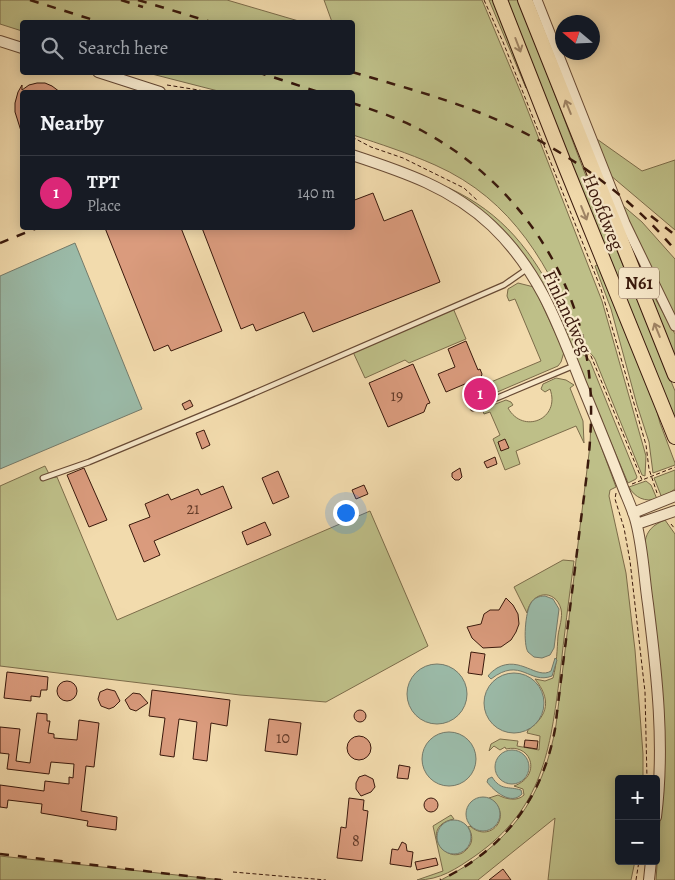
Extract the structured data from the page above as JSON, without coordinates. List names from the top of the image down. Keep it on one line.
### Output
{"streets":{"main road":["Hoofdweg","N61"],"street":["Finlandweg"]},"house_numbers":["19","21","10","8"],"north":"left","page":{"search":"Search here","heading":"Nearby","list":[{"mark":"1","name":"TPT","note":"Place","value":"140 m"}],"pins":"1","map_buttons":["+","−"]}}
